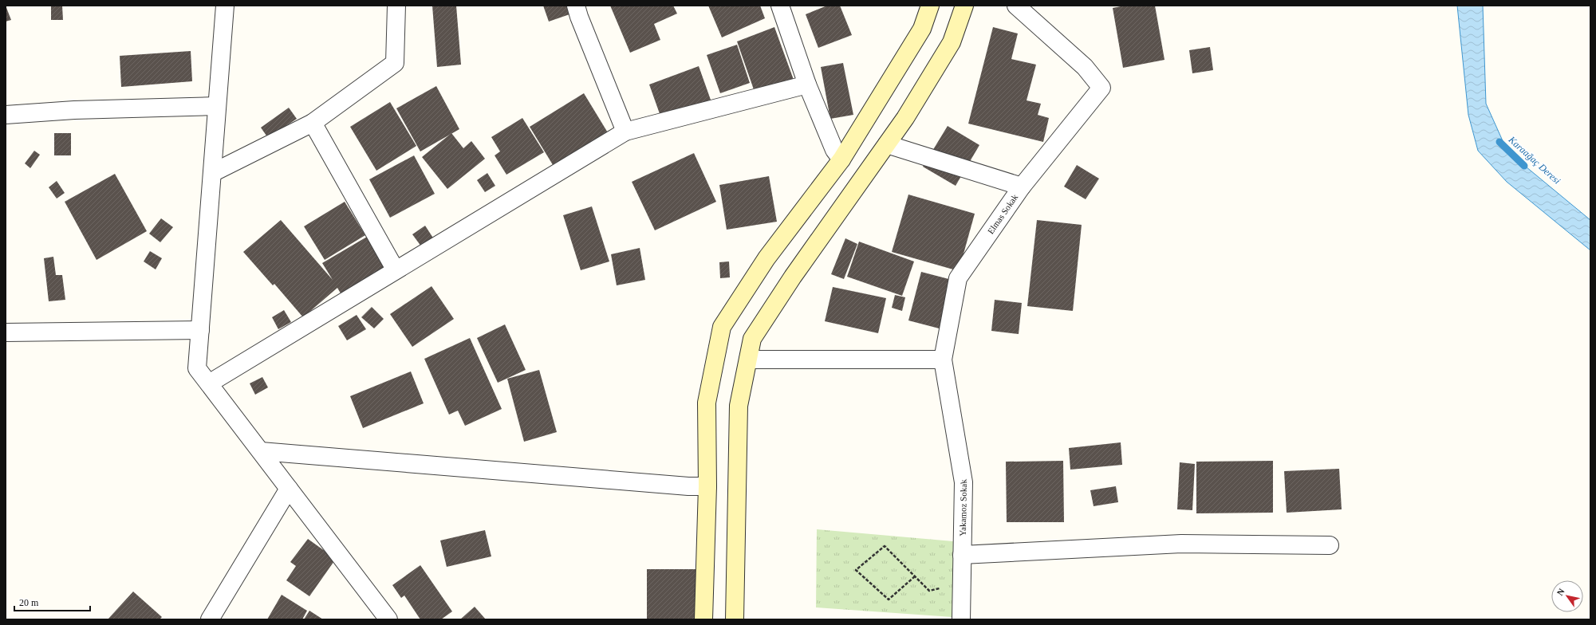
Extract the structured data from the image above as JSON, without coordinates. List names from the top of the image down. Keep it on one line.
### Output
{"streets":{"street":["Elmas Sokak","Yakamoz Sokak"]},"crossings":[["Elmas Sokak","Yakamoz Sokak"]],"water":["Karaağaç Deresi"],"scale_bar":"20 m","north":"top left"}
